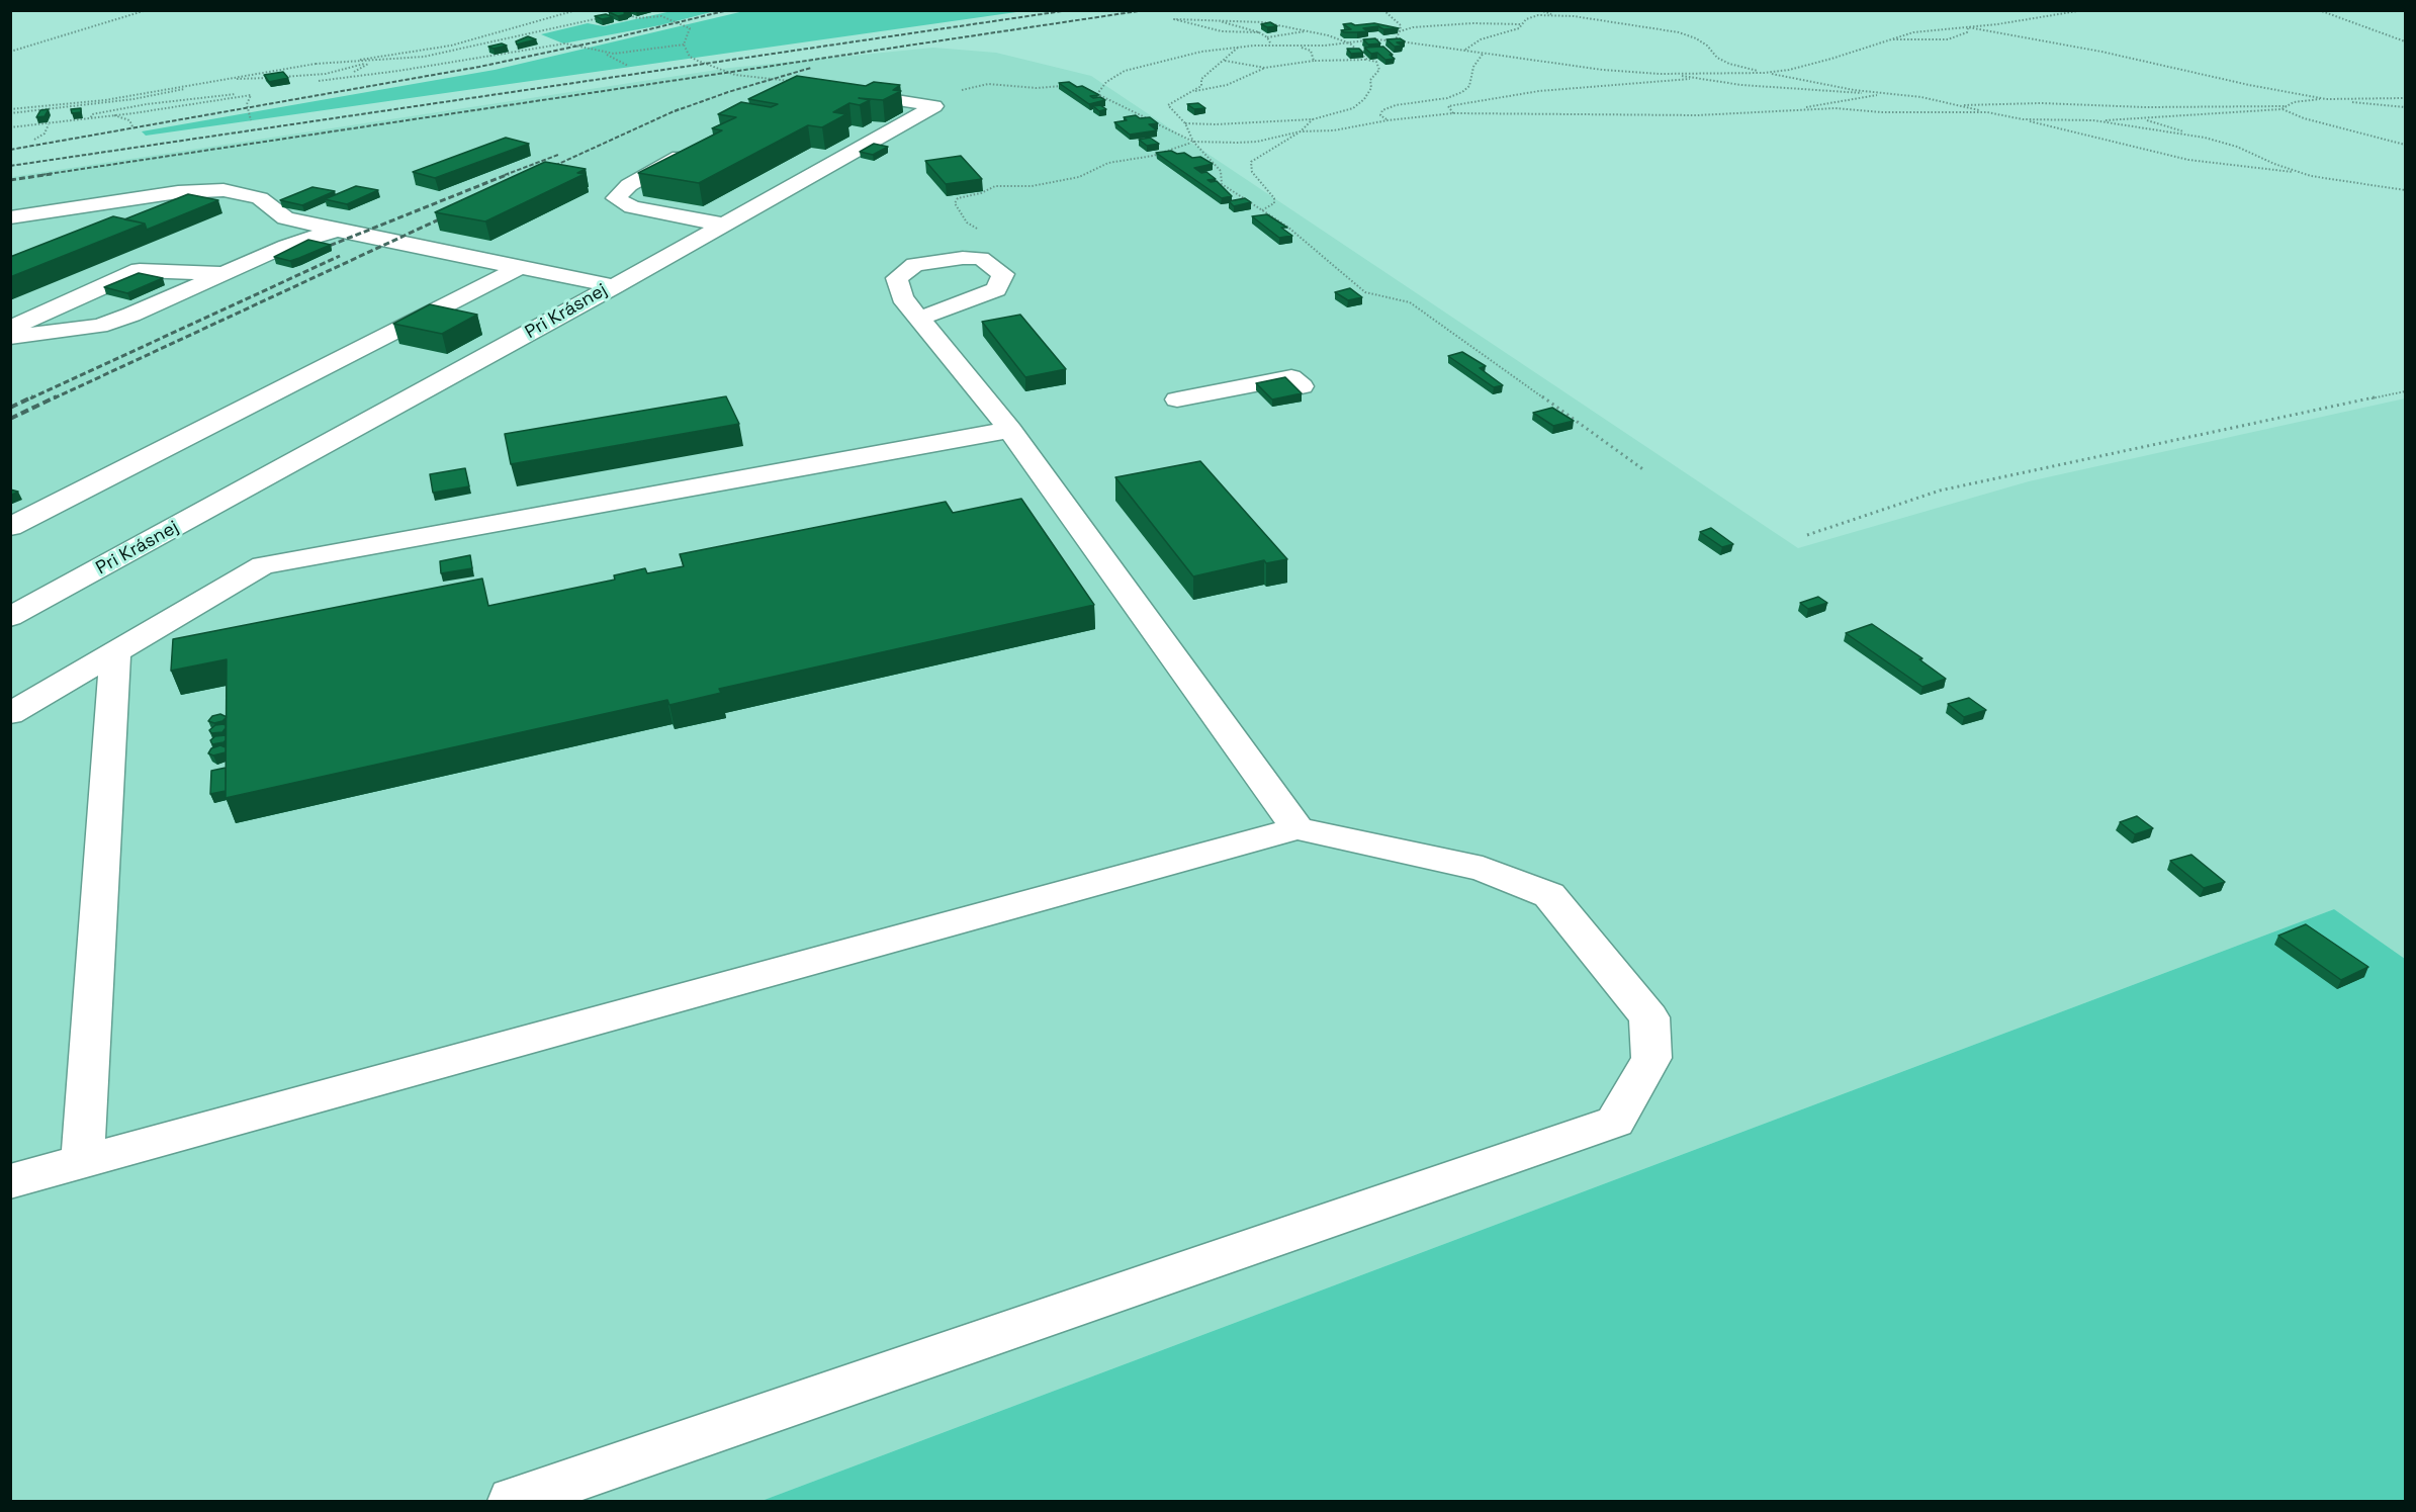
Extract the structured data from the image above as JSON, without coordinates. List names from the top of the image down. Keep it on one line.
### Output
{"streets":{"lane":["Pri Krásnej"]}}
